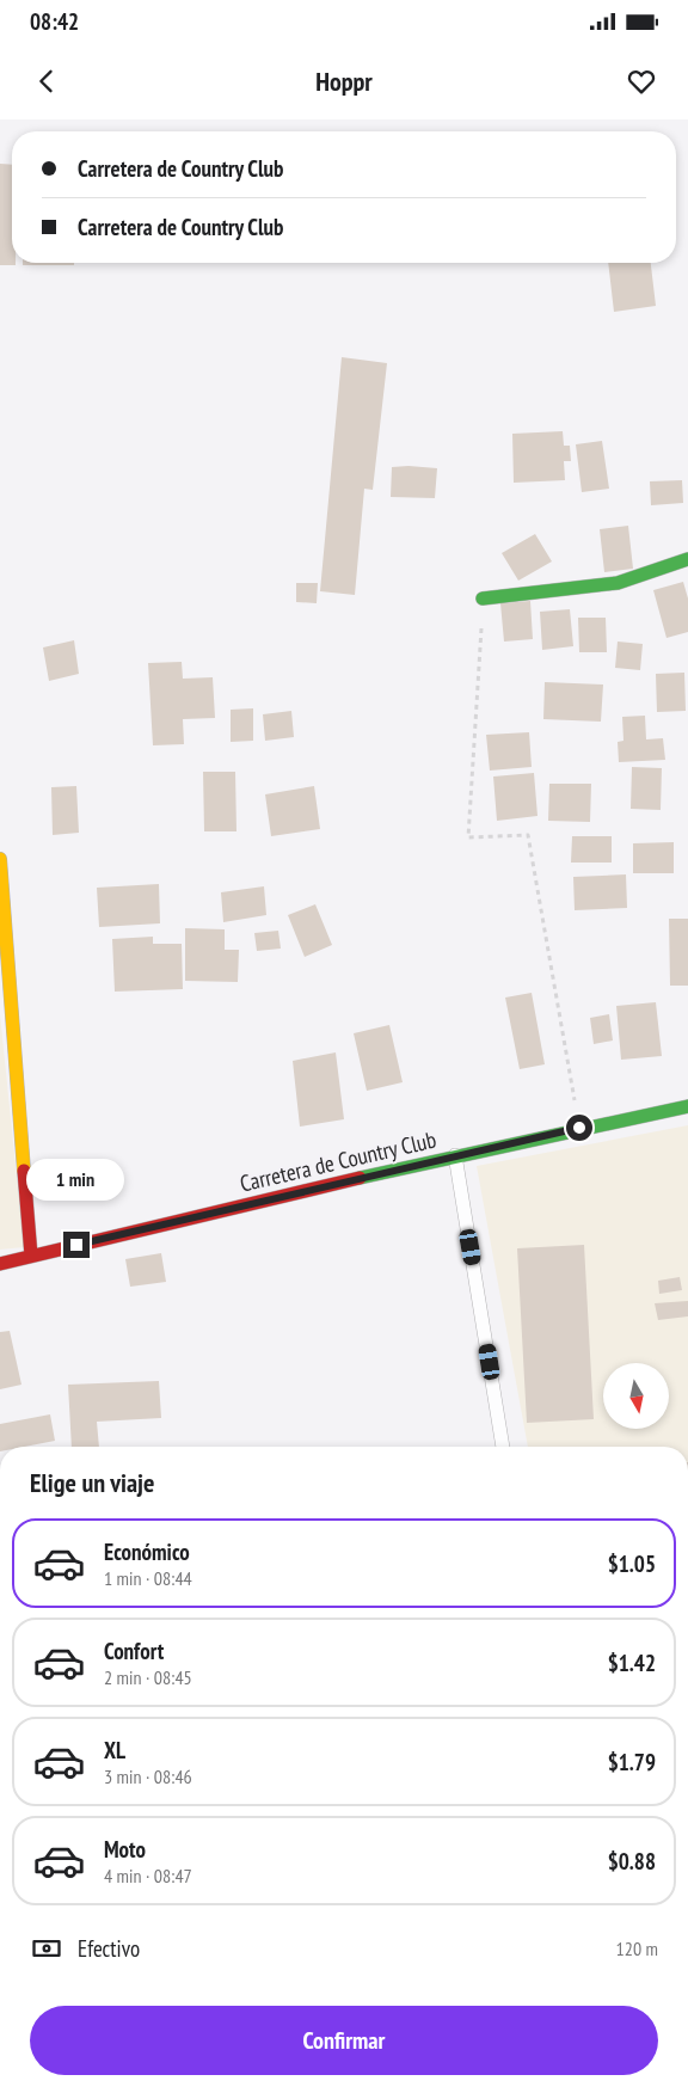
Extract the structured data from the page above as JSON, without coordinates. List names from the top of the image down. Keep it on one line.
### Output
{"streets":{"street":["Carretera de Country Club"]},"north":"bottom","page":{"status":"08:42","header":"Hoppr","banner":["Carretera de Country Club","Carretera de Country Club"],"bubble":"1 min","heading":"Elige un viaje","list":[{"name":"Económico","note":"1 min · 08:44","value":"$1.05"},{"name":"Confort","note":"2 min · 08:45","value":"$1.42"},{"name":"XL","note":"3 min · 08:46","value":"$1.79"},{"name":"Moto","note":"4 min · 08:47","value":"$0.88"}],"pay":["Efectivo","120 m"],"buttons":"Confirmar"}}
